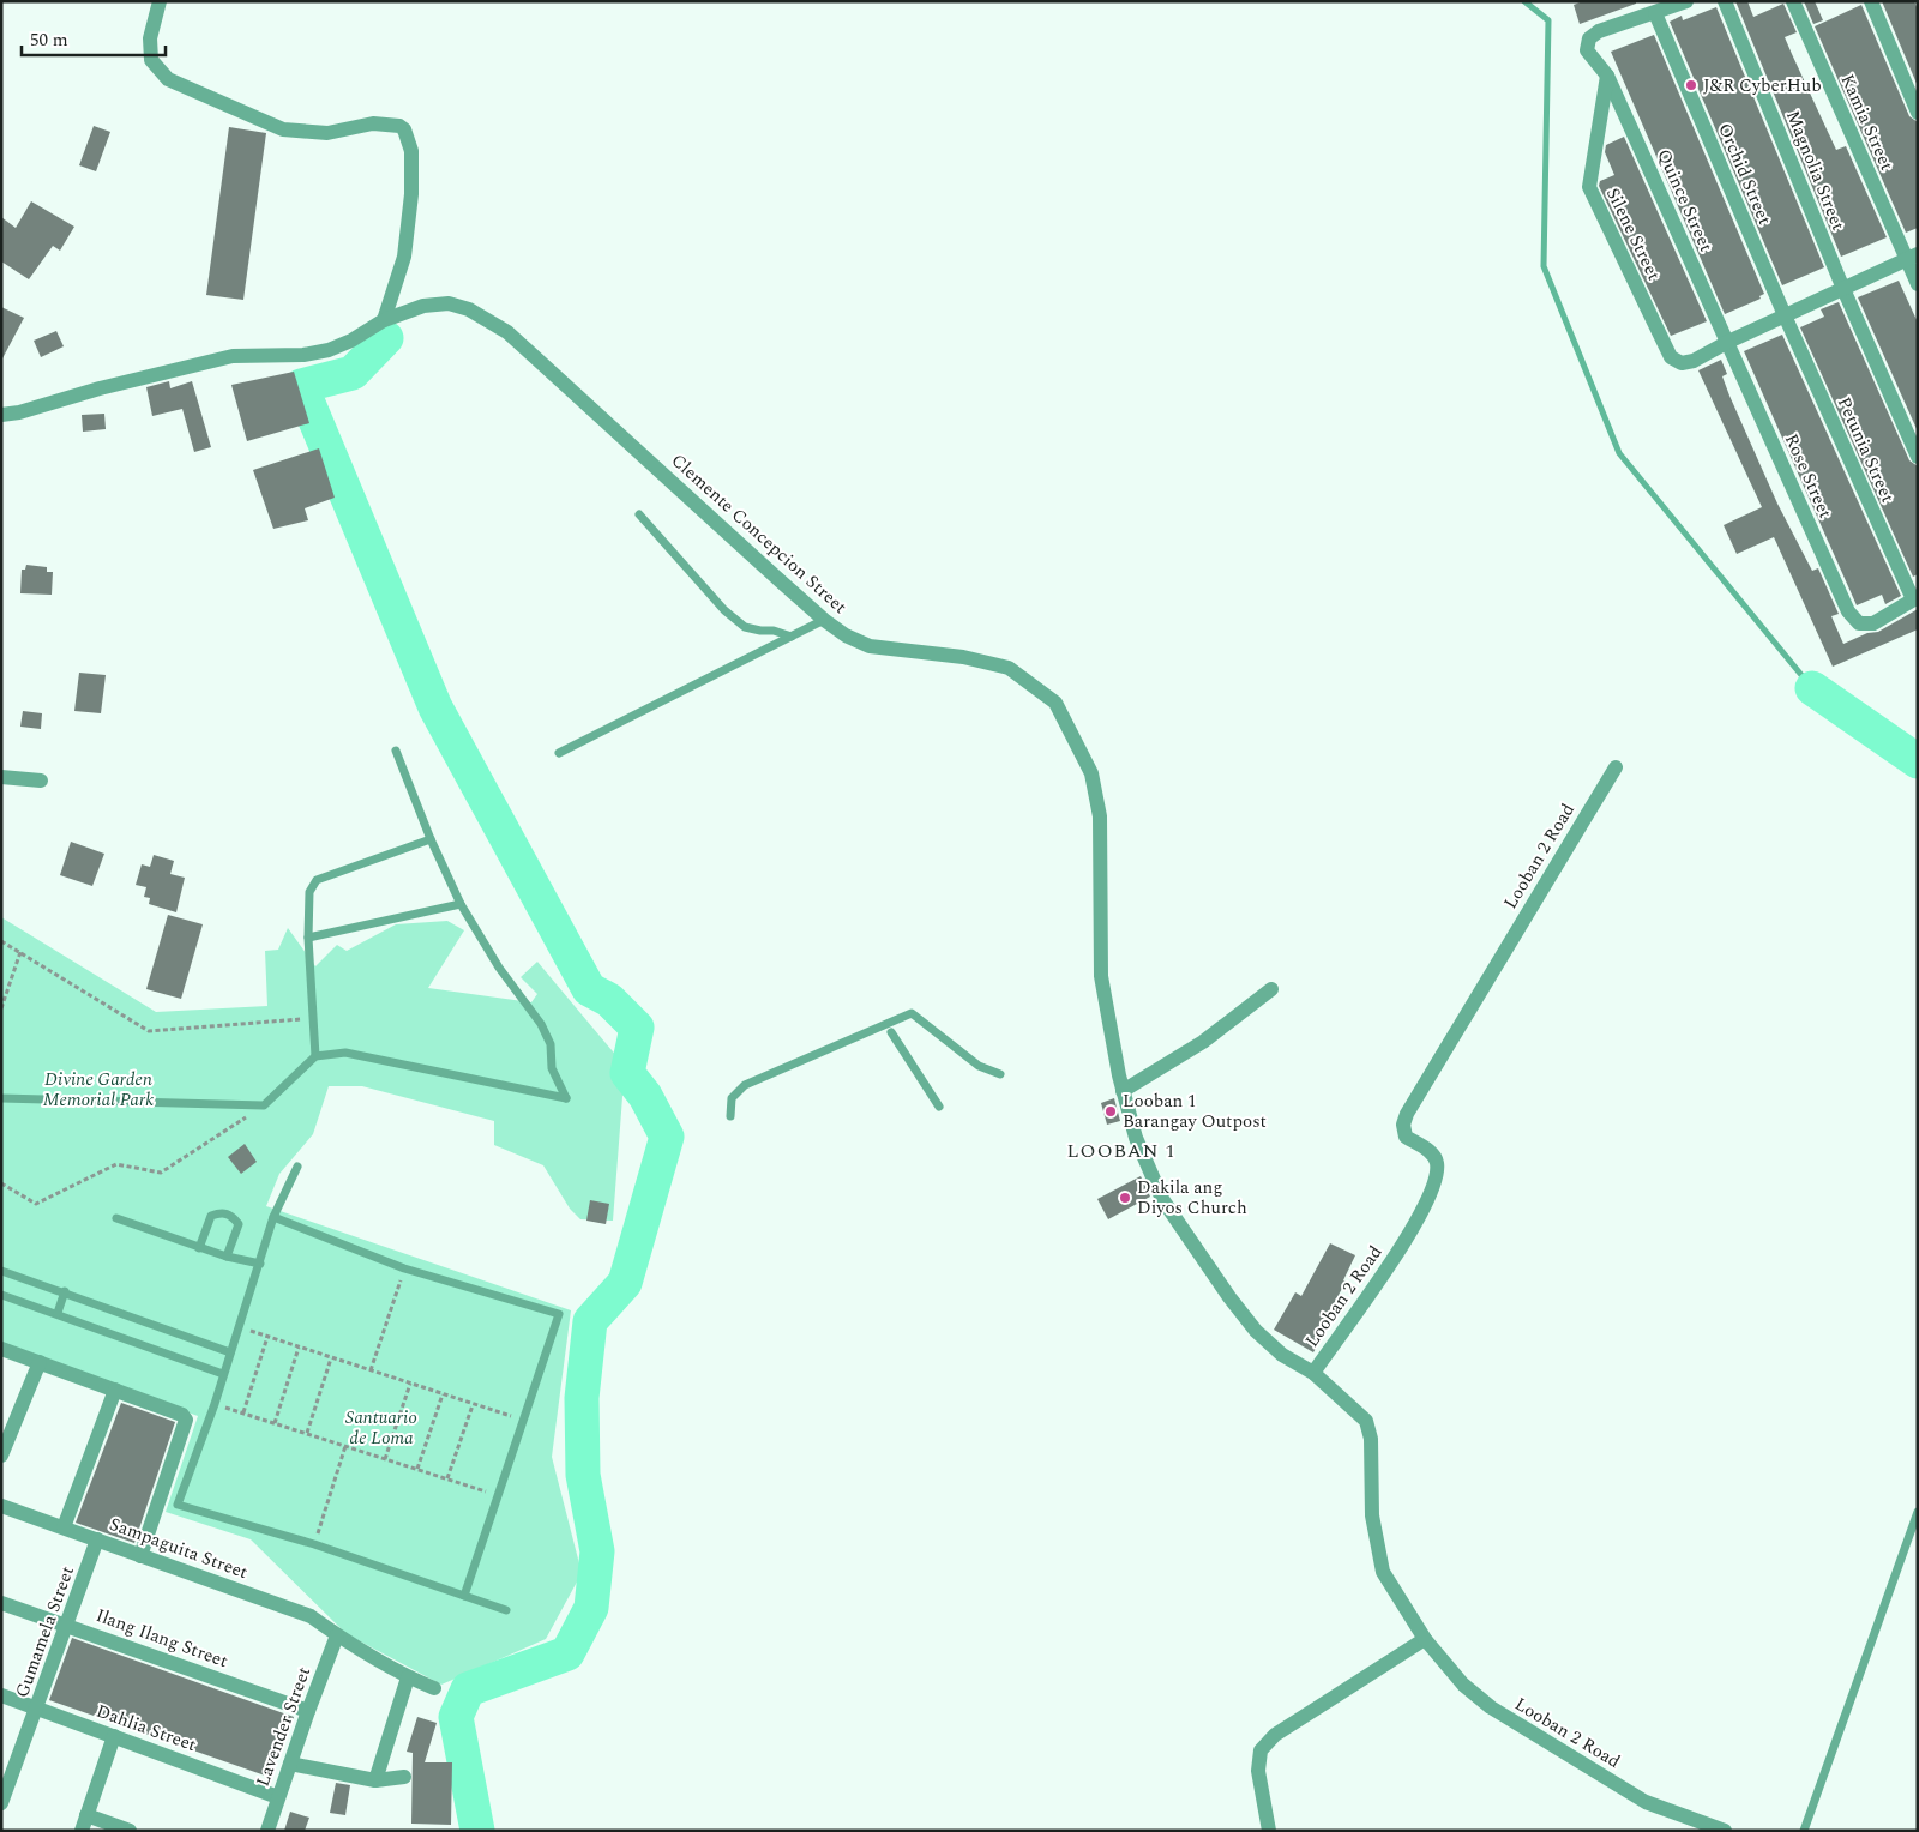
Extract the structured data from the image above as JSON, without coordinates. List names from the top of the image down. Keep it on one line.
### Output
{"streets":{"street":["Kamia Street","Magnolia Street","Orchid Street","Quince Street","Silene Street","Petunia Street","Rose Street","Clemente Concepcion Street","Looban 2 Road","Sampaguita Street","Gumamela Street","Ilang Ilang Street","Lavender Street","Dahlia Street"]},"crossings":[["Orchid Street","Quince Street"],["Orchid Street","Petunia Street"],["Quince Street","Silene Street"],["Quince Street","Rose Street"],["Silene Street","Rose Street"],["Petunia Street","Rose Street"],["Clemente Concepcion Street","Looban 2 Road"],["Sampaguita Street","Gumamela Street"],["Sampaguita Street","Lavender Street"],["Gumamela Street","Ilang Ilang Street"],["Gumamela Street","Dahlia Street"],["Ilang Ilang Street","Lavender Street"],["Lavender Street","Dahlia Street"]],"districts":["LOOBAN 1"],"parks":["Divine Garden Memorial Park","Santuario de Loma"],"places":["J&R CyberHub","Looban 1 Barangay Outpost","Dakila ang Diyos Church"],"scale_bar":"50 m"}
